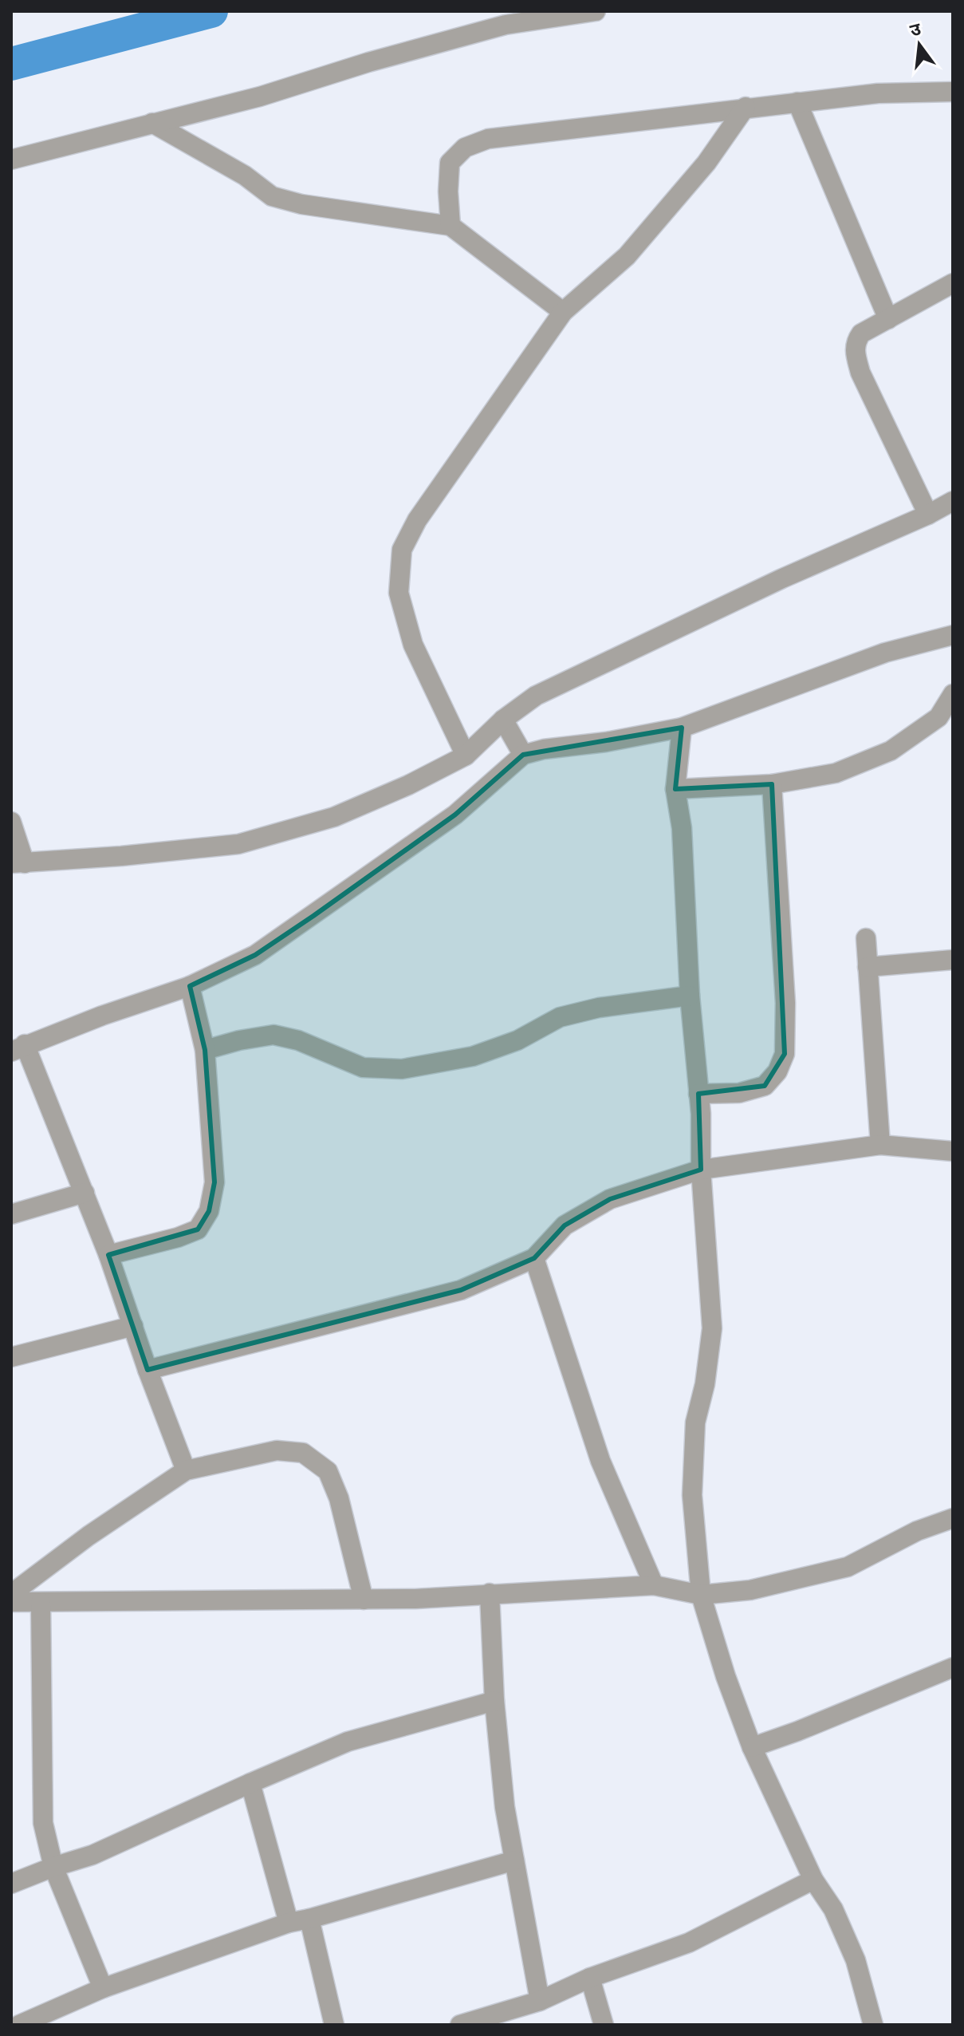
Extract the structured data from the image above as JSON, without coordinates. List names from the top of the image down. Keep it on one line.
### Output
{"north":"top"}
